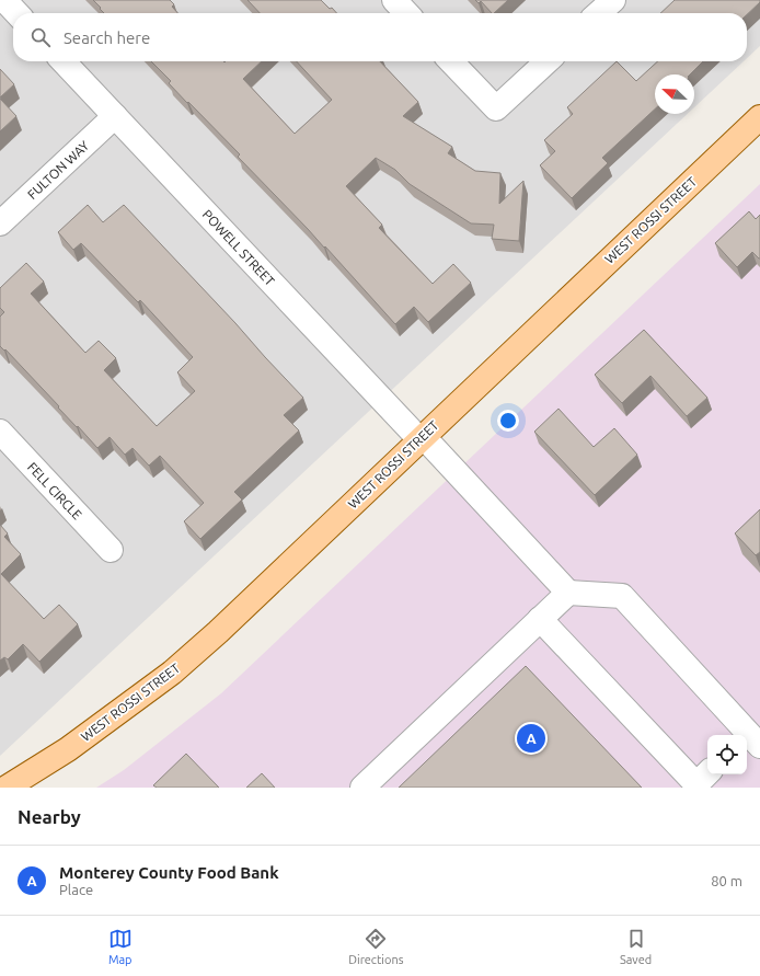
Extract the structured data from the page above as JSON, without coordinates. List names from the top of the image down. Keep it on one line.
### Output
{"streets":{"main road":["WEST ROSSI STREET"],"street":["FULTON WAY","POWELL STREET","FELL CIRCLE"]},"crossings":[["FULTON WAY","POWELL STREET"],["WEST ROSSI STREET","POWELL STREET"]],"north":"top left","page":{"search":"Search here","pins":"A","heading":"Nearby","list":[{"mark":"A","name":"Monterey County Food Bank","note":"Place","value":"80 m"}],"nav":["Map","Directions","Saved"]}}
